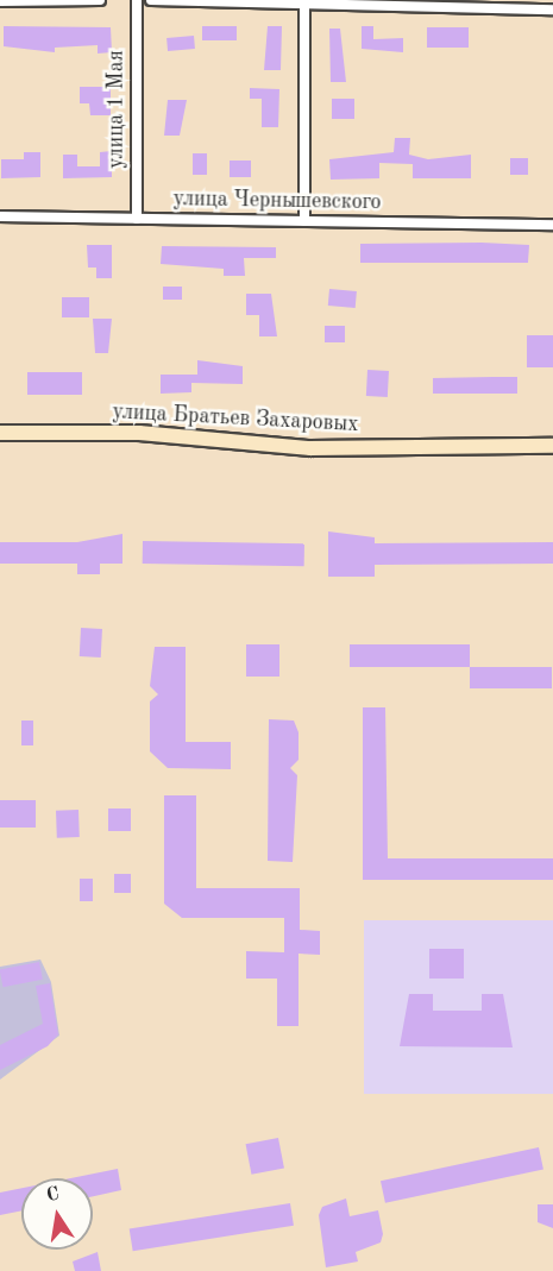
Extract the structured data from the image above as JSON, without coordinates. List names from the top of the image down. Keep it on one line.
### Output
{"streets":{"main road":["улица Братьев Захаровых"],"street":["улица 1 Мая","улица Чернышевского"]},"crossings":[["улица 1 Мая","улица Чернышевского"]],"north":"top"}
